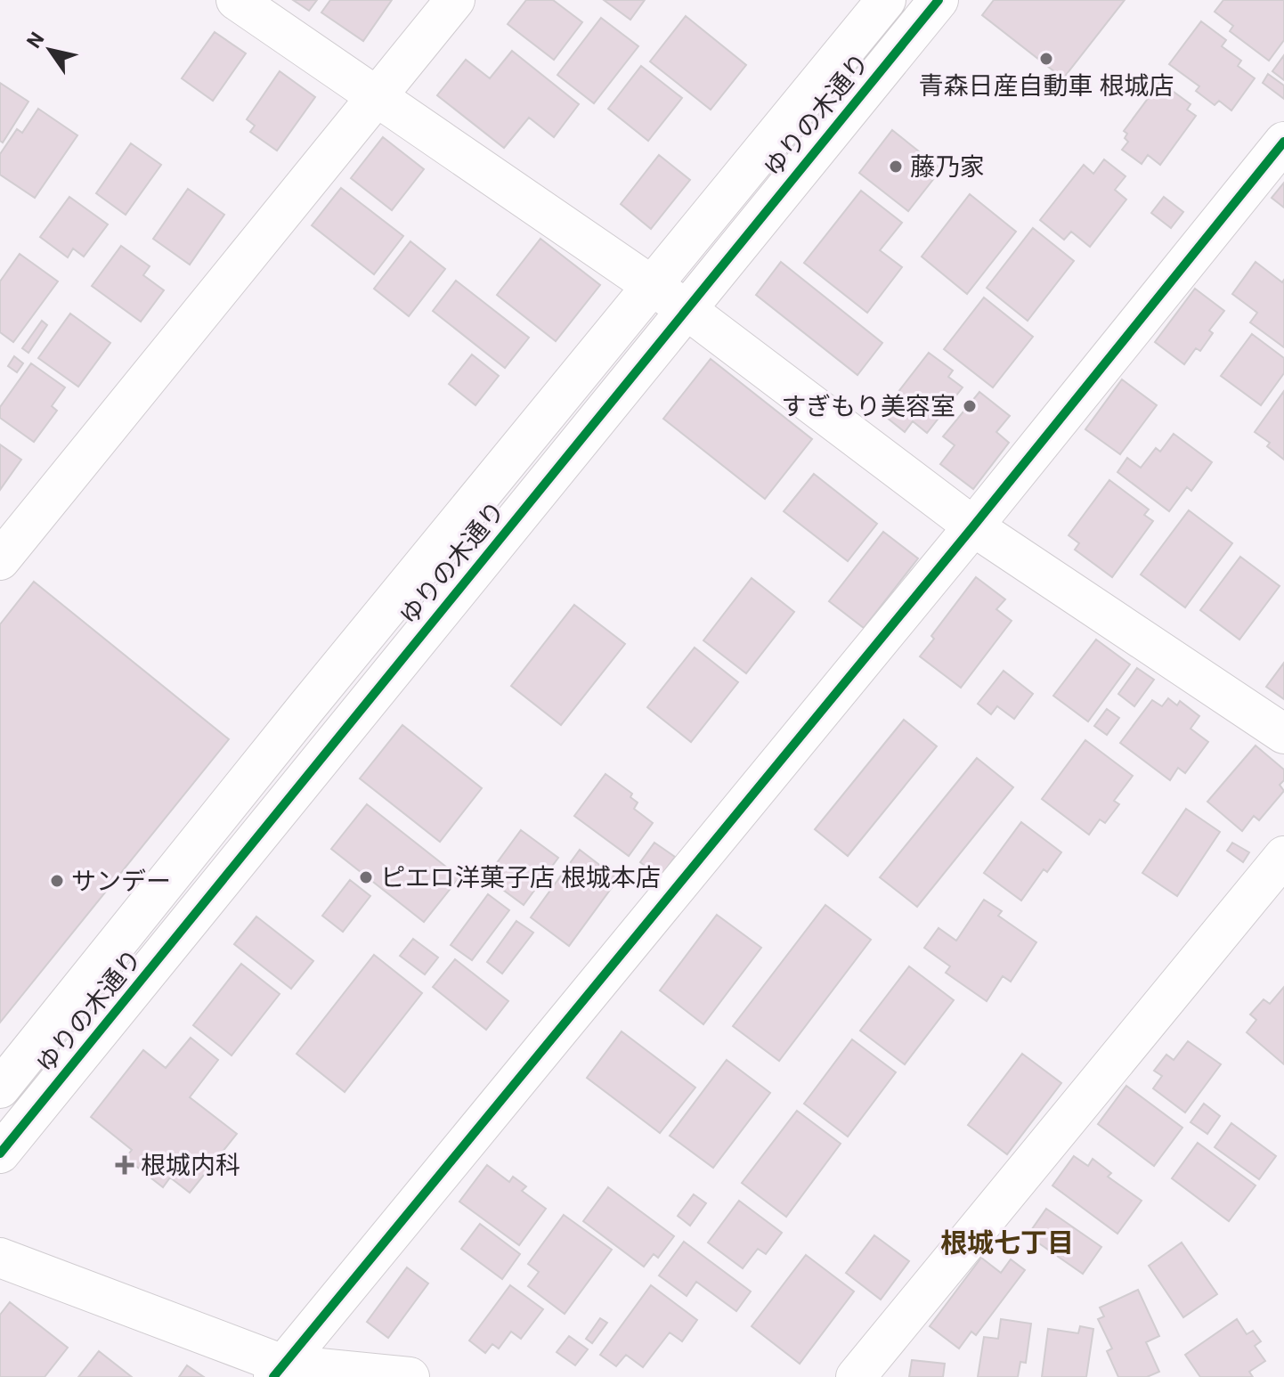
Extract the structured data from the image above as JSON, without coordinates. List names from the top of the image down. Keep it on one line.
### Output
{"streets":{"street":["ゆりの木通り"]},"districts":["根城七丁目"],"places":{"other":["青森日産自動車 根城店","藤乃家","すぎもり美容室","ピエロ洋菓子店 根城本店","サンデー"],"health":["根城内科"]},"north":"top left"}
